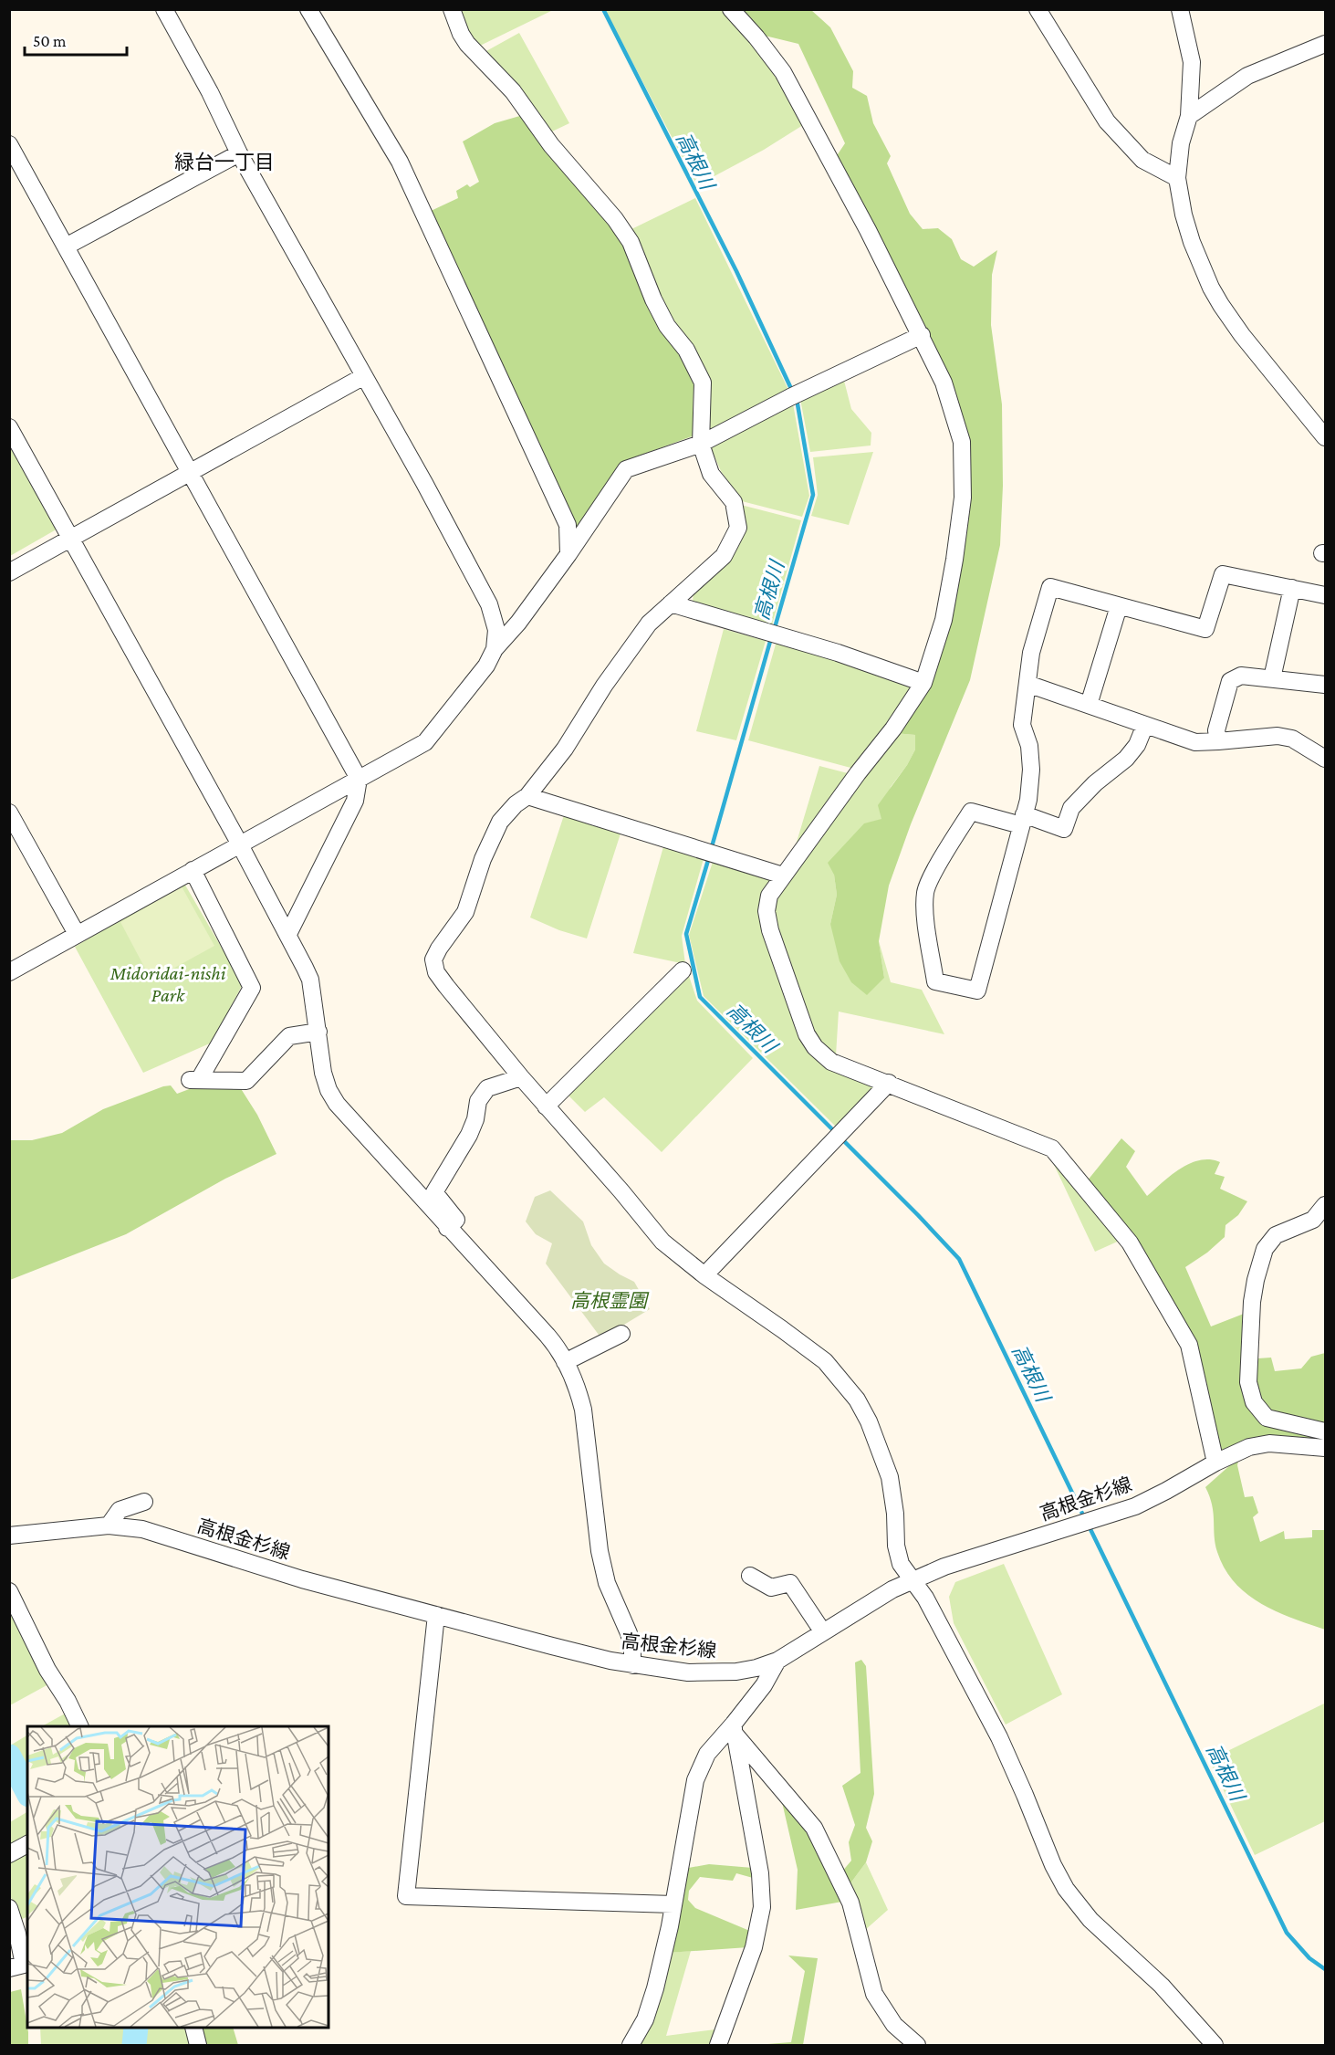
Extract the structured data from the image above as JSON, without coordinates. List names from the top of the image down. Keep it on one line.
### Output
{"streets":{"street":["高根金杉線"]},"districts":["緑台一丁目"],"water":["高根川"],"parks":["Midoridai-nishi Park","高根霊園"],"scale_bar":"50 m"}
